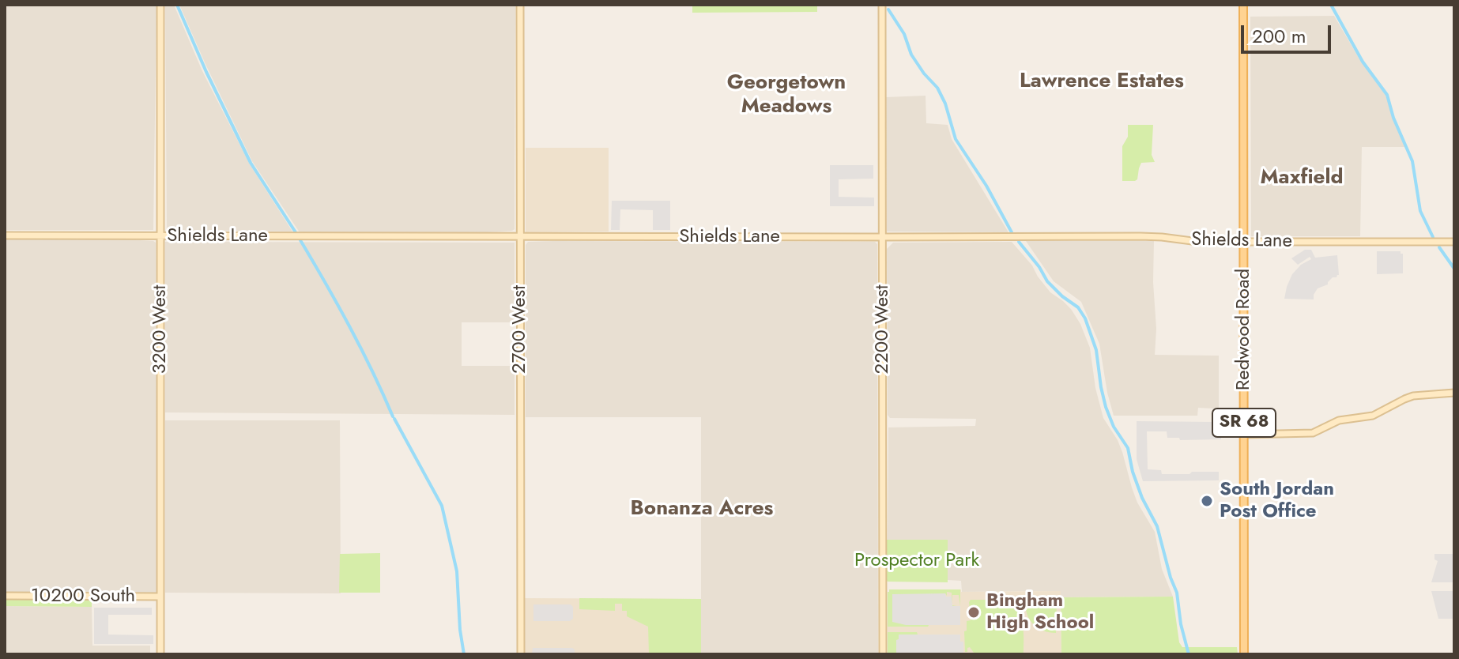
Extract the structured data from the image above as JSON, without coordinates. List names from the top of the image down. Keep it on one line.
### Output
{"streets":{"main road":["Shields Lane","3200 West","2700 West","2200 West","Redwood Road","SR 68","10200 South"]},"crossings":[["Shields Lane","3200 West"],["Shields Lane","2700 West"],["Shields Lane","2200 West"],["Shields Lane","Redwood Road"],["3200 West","10200 South"]],"districts":["Lawrence Estates","Georgetown Meadows","Maxfield","Bonanza Acres"],"parks":["Prospector Park"],"places":["South Jordan Post Office","Bingham High School"],"scale_bar":"200 m"}
